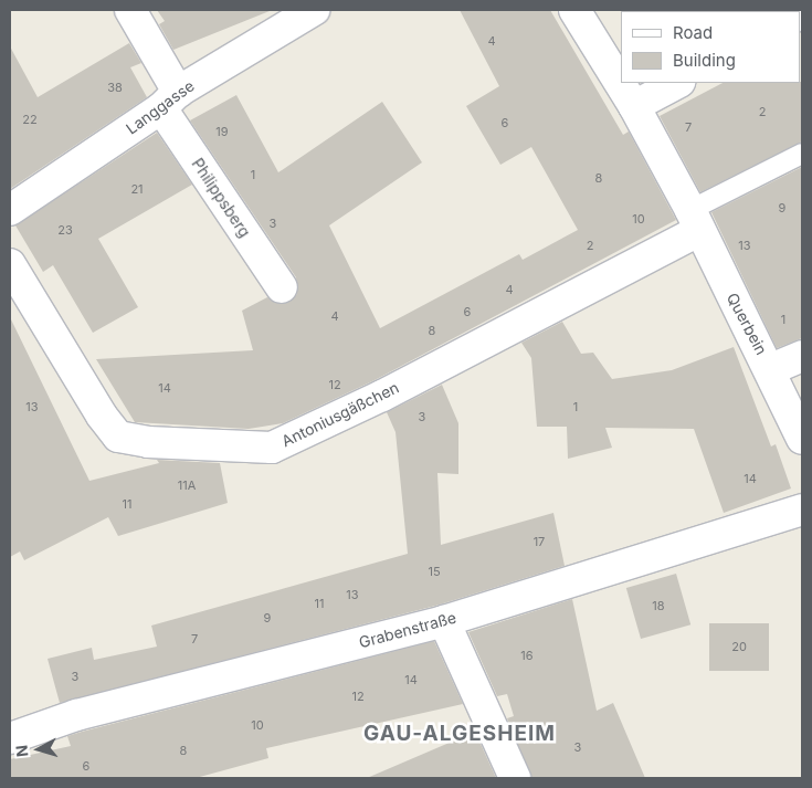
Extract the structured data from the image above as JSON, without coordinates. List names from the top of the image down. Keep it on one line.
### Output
{"streets":{"street":["Langgasse","Philippsberg","Querbein","Antoniusgäßchen","Grabenstraße"]},"crossings":[["Langgasse","Philippsberg"],["Querbein","Antoniusgäßchen"]],"districts":["GAU-ALGESHEIM"],"house_numbers":["4","38","2","22","6","7","19","1","8","21","9","10","3","23","2","13","4","6","4","1","8","12","14","13","1","3","14","11A","11","17","15","13","11","18","9","7","20","16","3","14","12","10","3","8","6"],"legend":["Road","Building"],"north":"left"}
